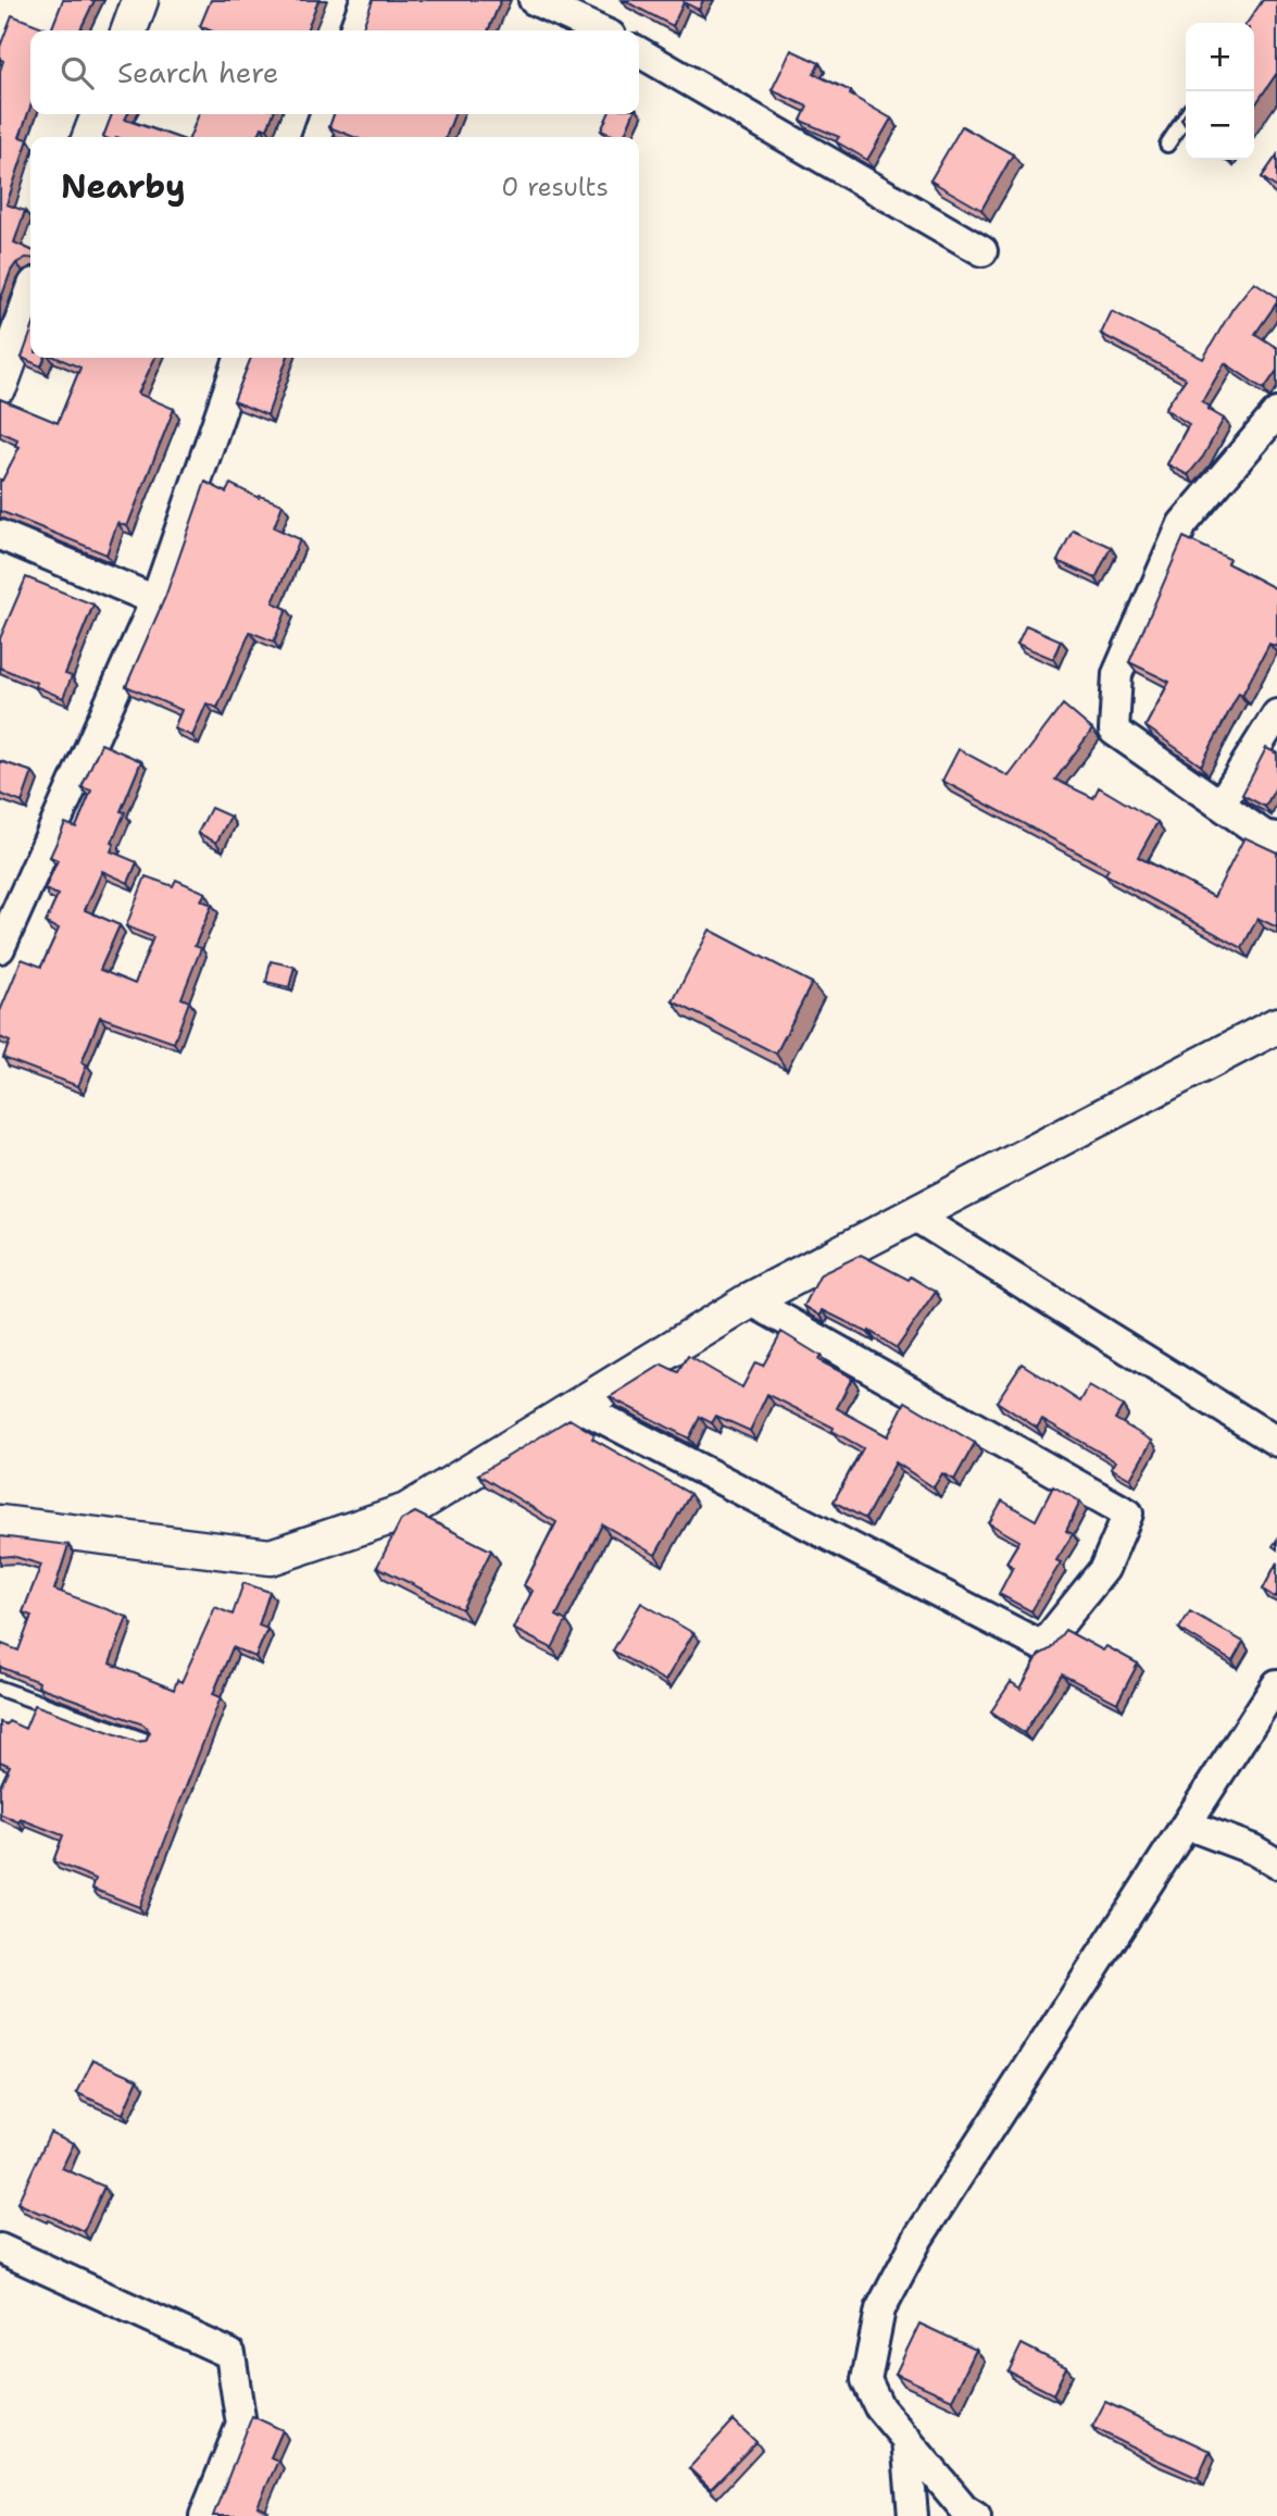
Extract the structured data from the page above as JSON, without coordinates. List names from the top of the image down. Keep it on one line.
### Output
{"page":{"map_buttons":["+","−"],"search":"Search here","heading":["Nearby","0 results"]}}
